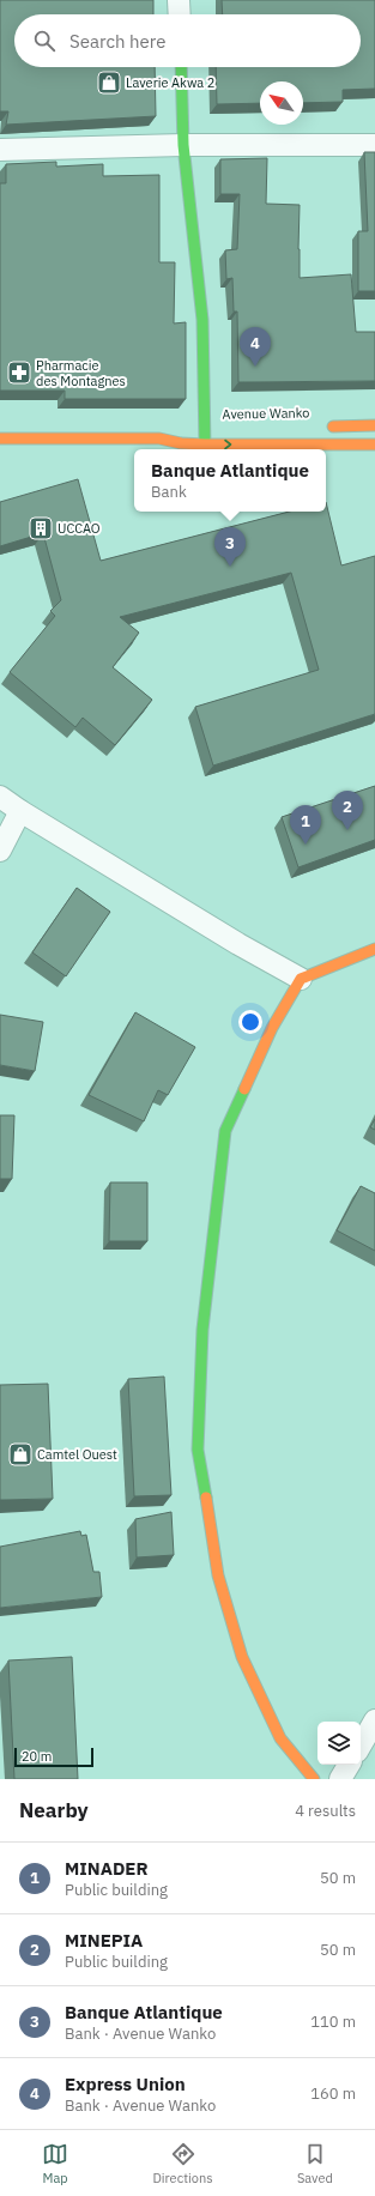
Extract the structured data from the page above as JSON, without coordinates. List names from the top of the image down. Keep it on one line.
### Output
{"streets":{"main road":["Avenue Wanko"]},"places":{"shop":["Laverie Akwa 2","Camtel Ouest"],"pharmacy":["Pharmacie des Montagnes"],"building":["UCCAO"]},"scale_bar":"20 m","north":"top left","page":{"search":"Search here","pins":["4","3","2","1"],"popup":["Banque Atlantique","Bank"],"scale":"20 m","heading":["Nearby","4 results"],"list":[{"mark":"1","name":"MINADER","note":"Public building","value":"50 m"},{"mark":"2","name":"MINEPIA","note":"Public building","value":"50 m"},{"mark":"3","name":"Banque Atlantique","note":"Bank · Avenue Wanko","value":"110 m"},{"mark":"4","name":"Express Union","note":"Bank · Avenue Wanko","value":"160 m"}],"nav":["Map","Directions","Saved"]}}
